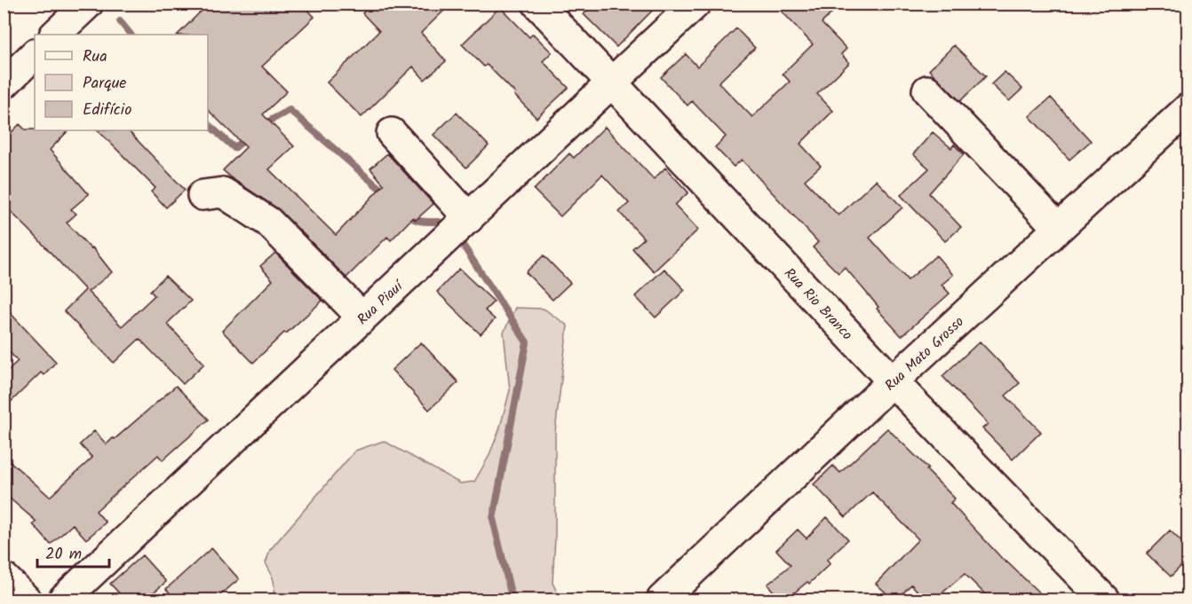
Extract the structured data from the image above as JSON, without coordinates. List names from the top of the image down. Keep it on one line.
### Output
{"streets":{"street":["Rua Piauí","Rua Rio Branco","Rua Mato Grosso"]},"crossings":[["Rua Piauí","Rua Rio Branco"],["Rua Rio Branco","Rua Mato Grosso"]],"legend":["Rua","Parque","Edifício"],"scale_bar":"20 m"}
